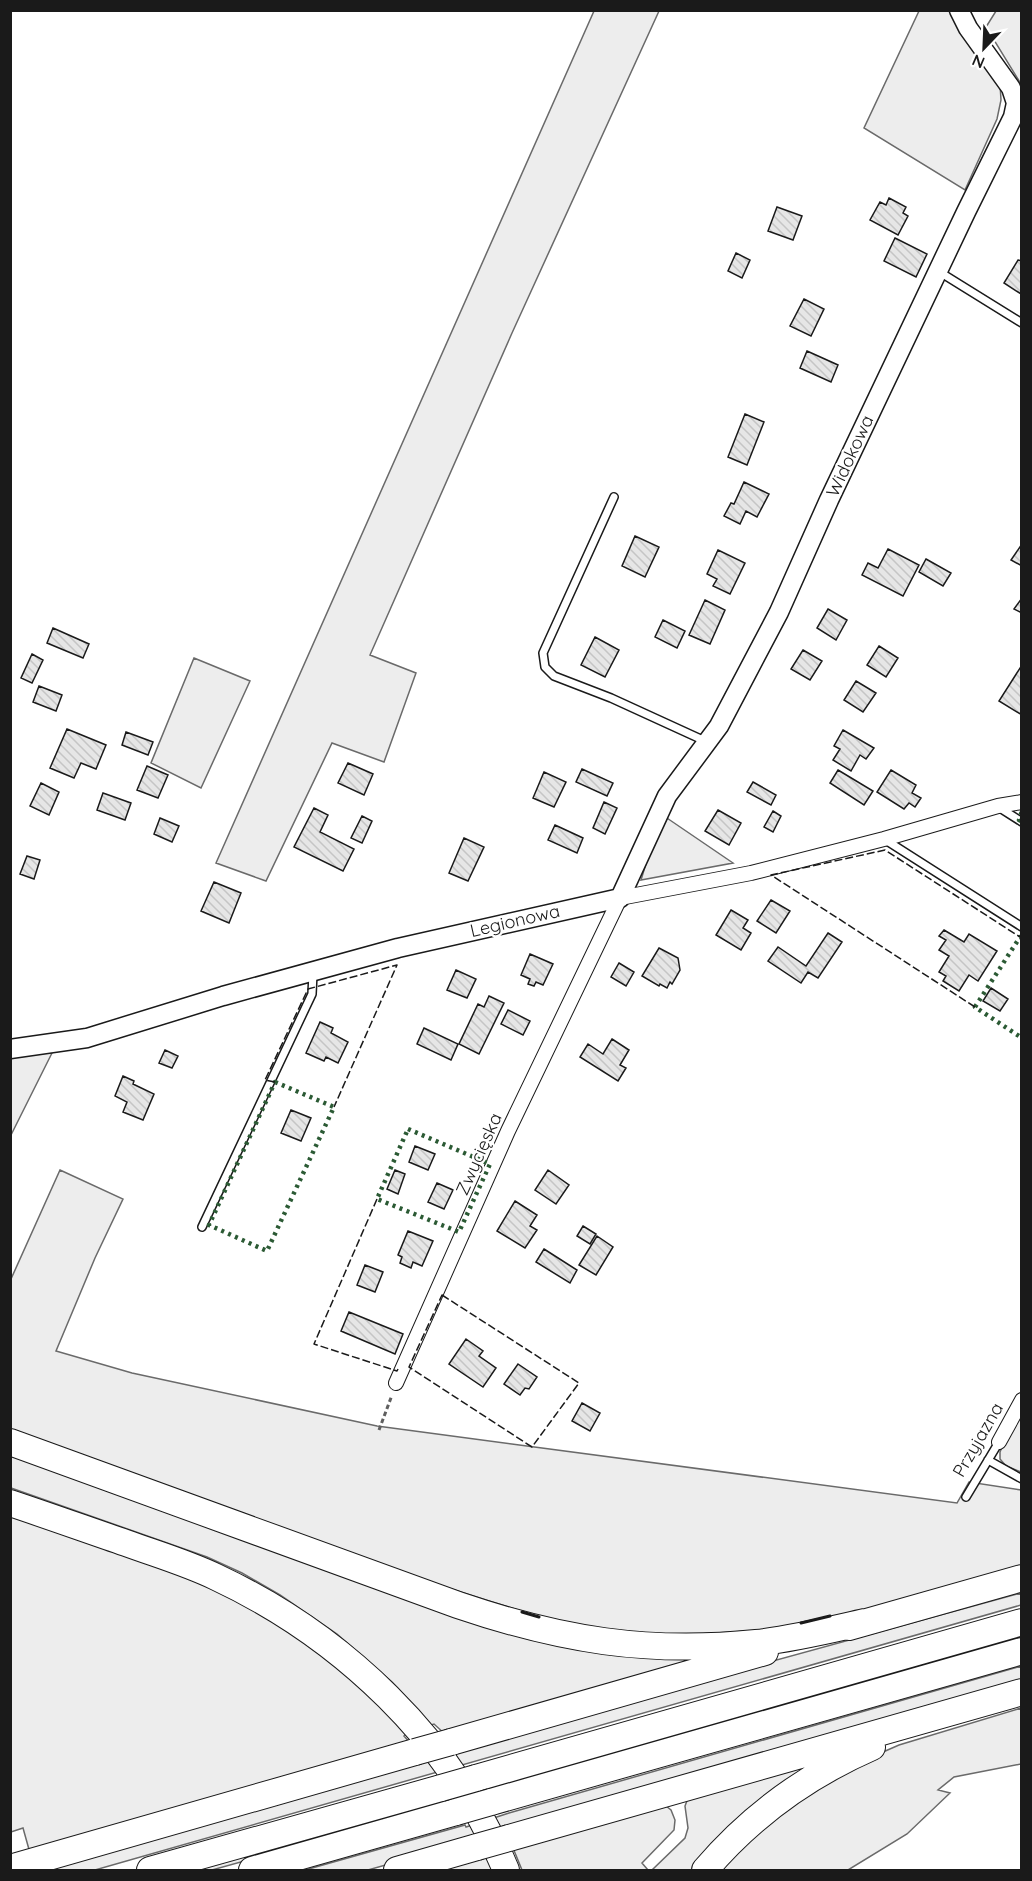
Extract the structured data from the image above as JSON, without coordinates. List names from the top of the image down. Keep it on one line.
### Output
{"streets":{"street":["Widokowa","Legionowa","Zwycięska","Przyjazna"]},"crossings":[["Widokowa","Legionowa"],["Widokowa","Zwycięska"],["Legionowa","Zwycięska"]],"north":"bottom left"}
